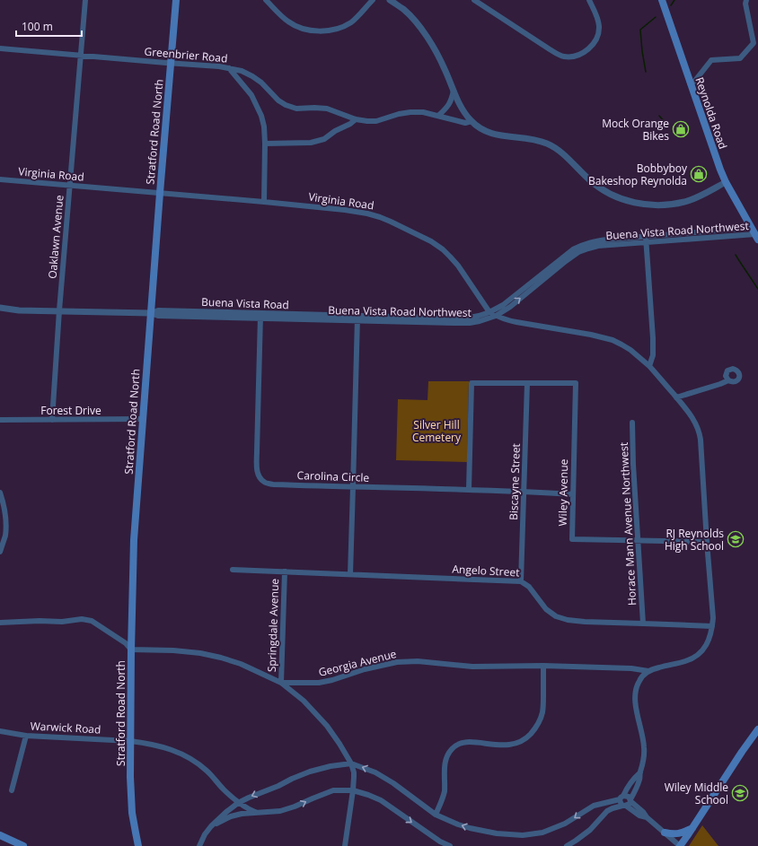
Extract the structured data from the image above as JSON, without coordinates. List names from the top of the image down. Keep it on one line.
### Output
{"streets":{"main road":["Reynolda Road","Stratford Road North"],"street":["Greenbrier Road","Virginia Road","Buena Vista Road Northwest","Oaklawn Avenue","Buena Vista Road","Forest Drive","Carolina Circle","Biscayne Street","Wiley Avenue","Horace Mann Avenue Northwest","Angelo Street","Springdale Avenue","Georgia Avenue","Warwick Road"]},"crossings":[["Greenbrier Road","Stratford Road North"],["Greenbrier Road","Oaklawn Avenue"],["Reynolda Road","Buena Vista Road Northwest"],["Stratford Road North","Virginia Road"],["Stratford Road North","Buena Vista Road"],["Stratford Road North","Forest Drive"],["Stratford Road North","Georgia Avenue"],["Stratford Road North","Warwick Road"],["Virginia Road","Buena Vista Road Northwest"],["Virginia Road","Oaklawn Avenue"],["Virginia Road","Buena Vista Road"],["Virginia Road","Wiley Avenue"],["Virginia Road","Angelo Street"],["Virginia Road","Georgia Avenue"],["Buena Vista Road Northwest","Buena Vista Road"],["Oaklawn Avenue","Buena Vista Road"],["Oaklawn Avenue","Forest Drive"],["Buena Vista Road","Carolina Circle"],["Carolina Circle","Biscayne Street"],["Carolina Circle","Wiley Avenue"],["Biscayne Street","Wiley Avenue"],["Biscayne Street","Angelo Street"],["Wiley Avenue","Horace Mann Avenue Northwest"],["Horace Mann Avenue Northwest","Angelo Street"],["Angelo Street","Springdale Avenue"],["Springdale Avenue","Georgia Avenue"]],"parks":["Silver Hill Cemetery"],"places":{"shop":["Mock Orange Bikes","Bobbyboy Bakeshop Reynolda"],"school or university":["RJ Reynolds High School","Wiley Middle School"]},"scale_bar":"100 m"}
